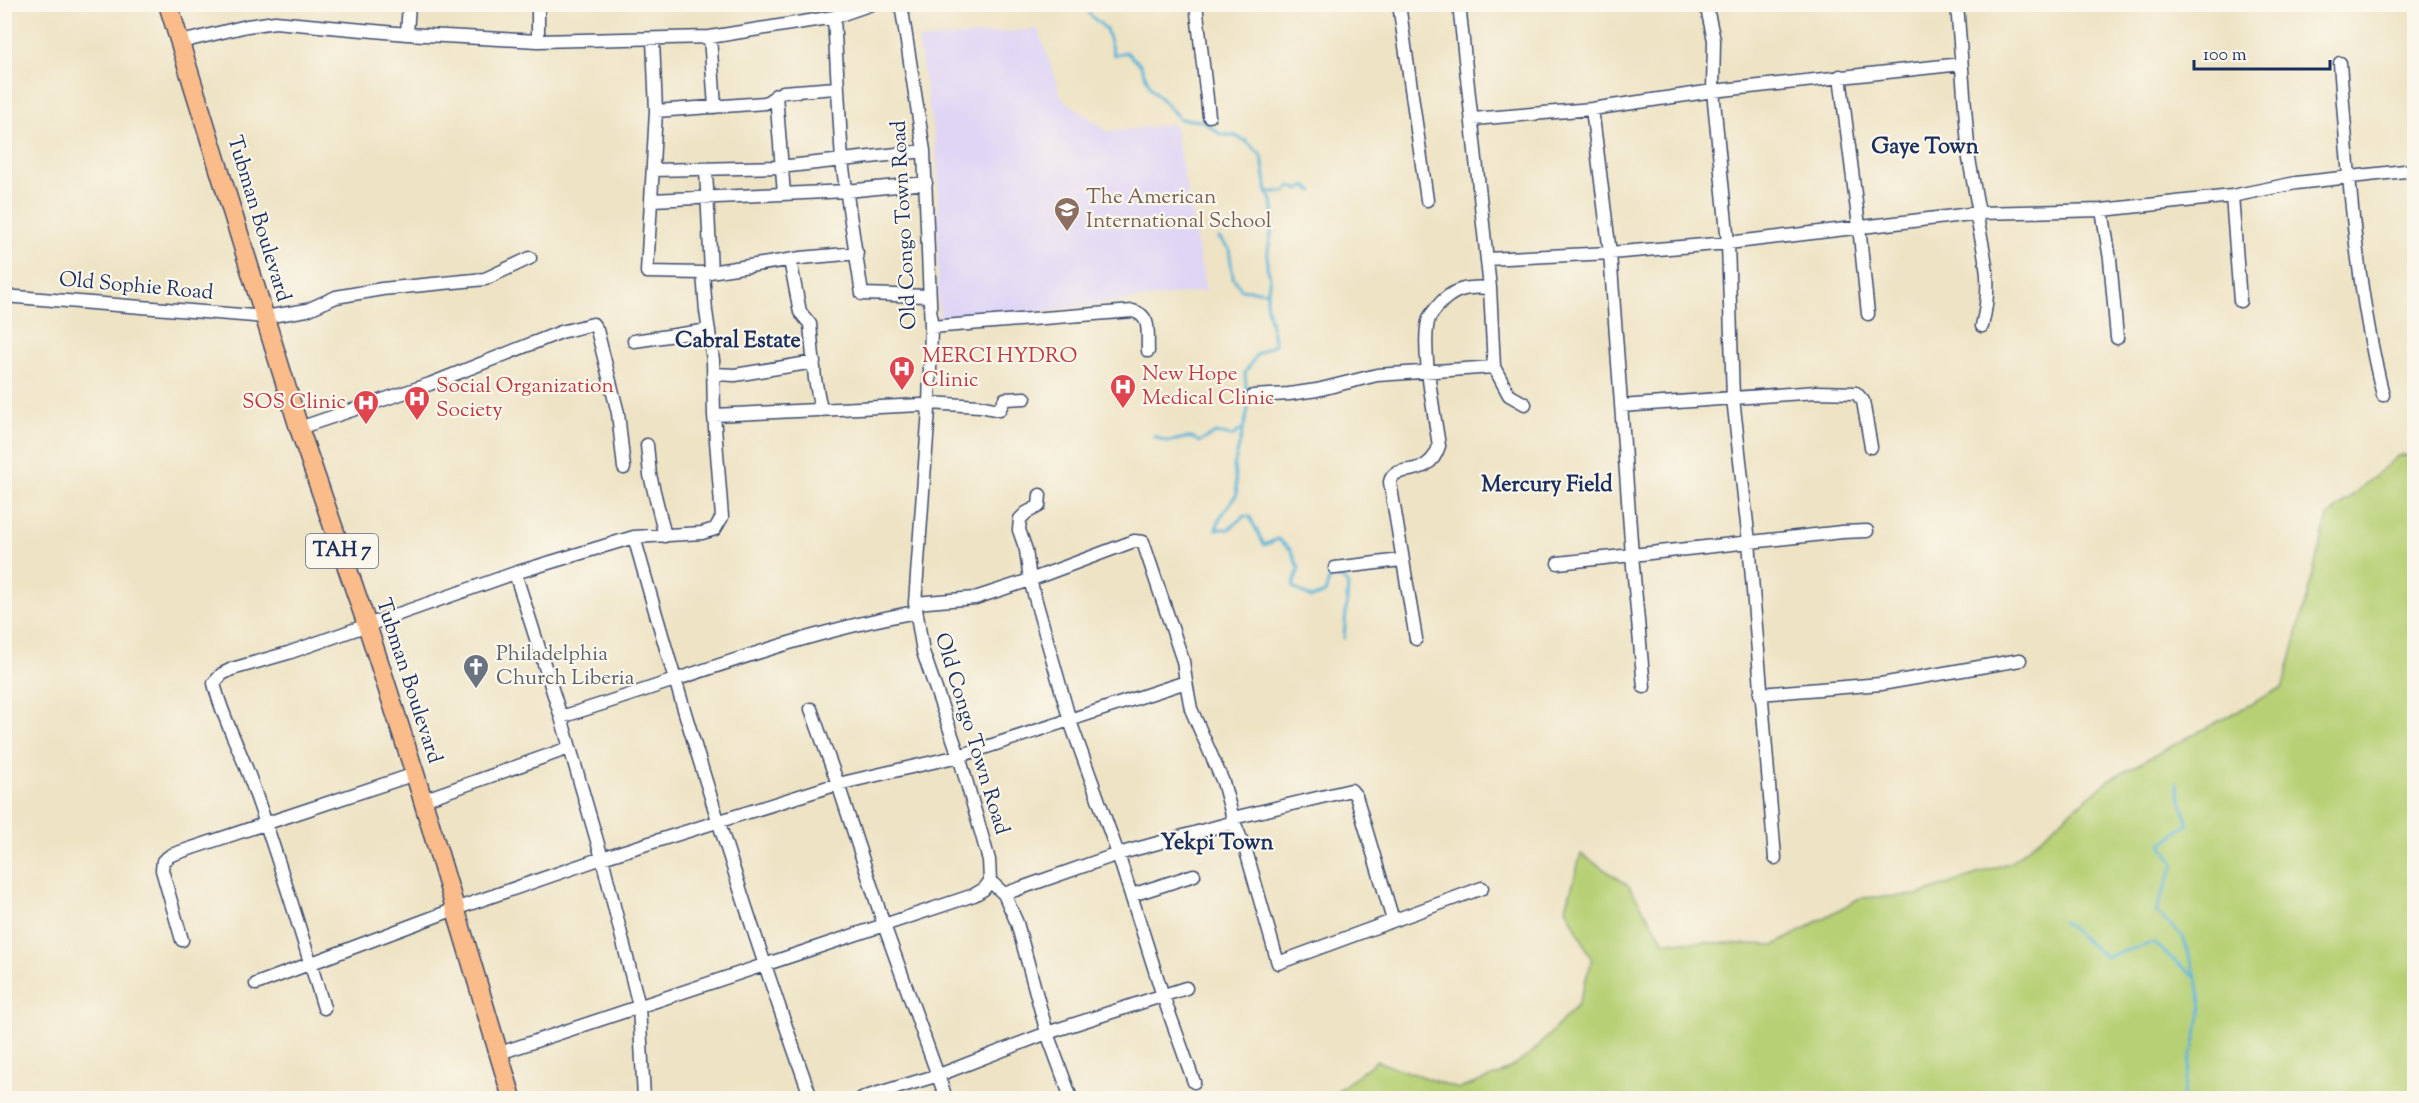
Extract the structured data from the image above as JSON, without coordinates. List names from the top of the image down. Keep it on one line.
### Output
{"streets":{"highway":["Tubman Boulevard","TAH 7"],"street":["Old Congo Town Road","Old Sophie Road"]},"crossings":[["Tubman Boulevard","Old Sophie Road"]],"districts":["Gaye Town","Cabral Estate","Mercury Field","Yekpi Town"],"places":{"school or university":["The American International School"],"hospital":["MERCI HYDRO Clinic","New Hope Medical Clinic","Social Organization Society","SOS Clinic"],"church":["Philadelphia Church Liberia"]},"scale_bar":"100 m"}
